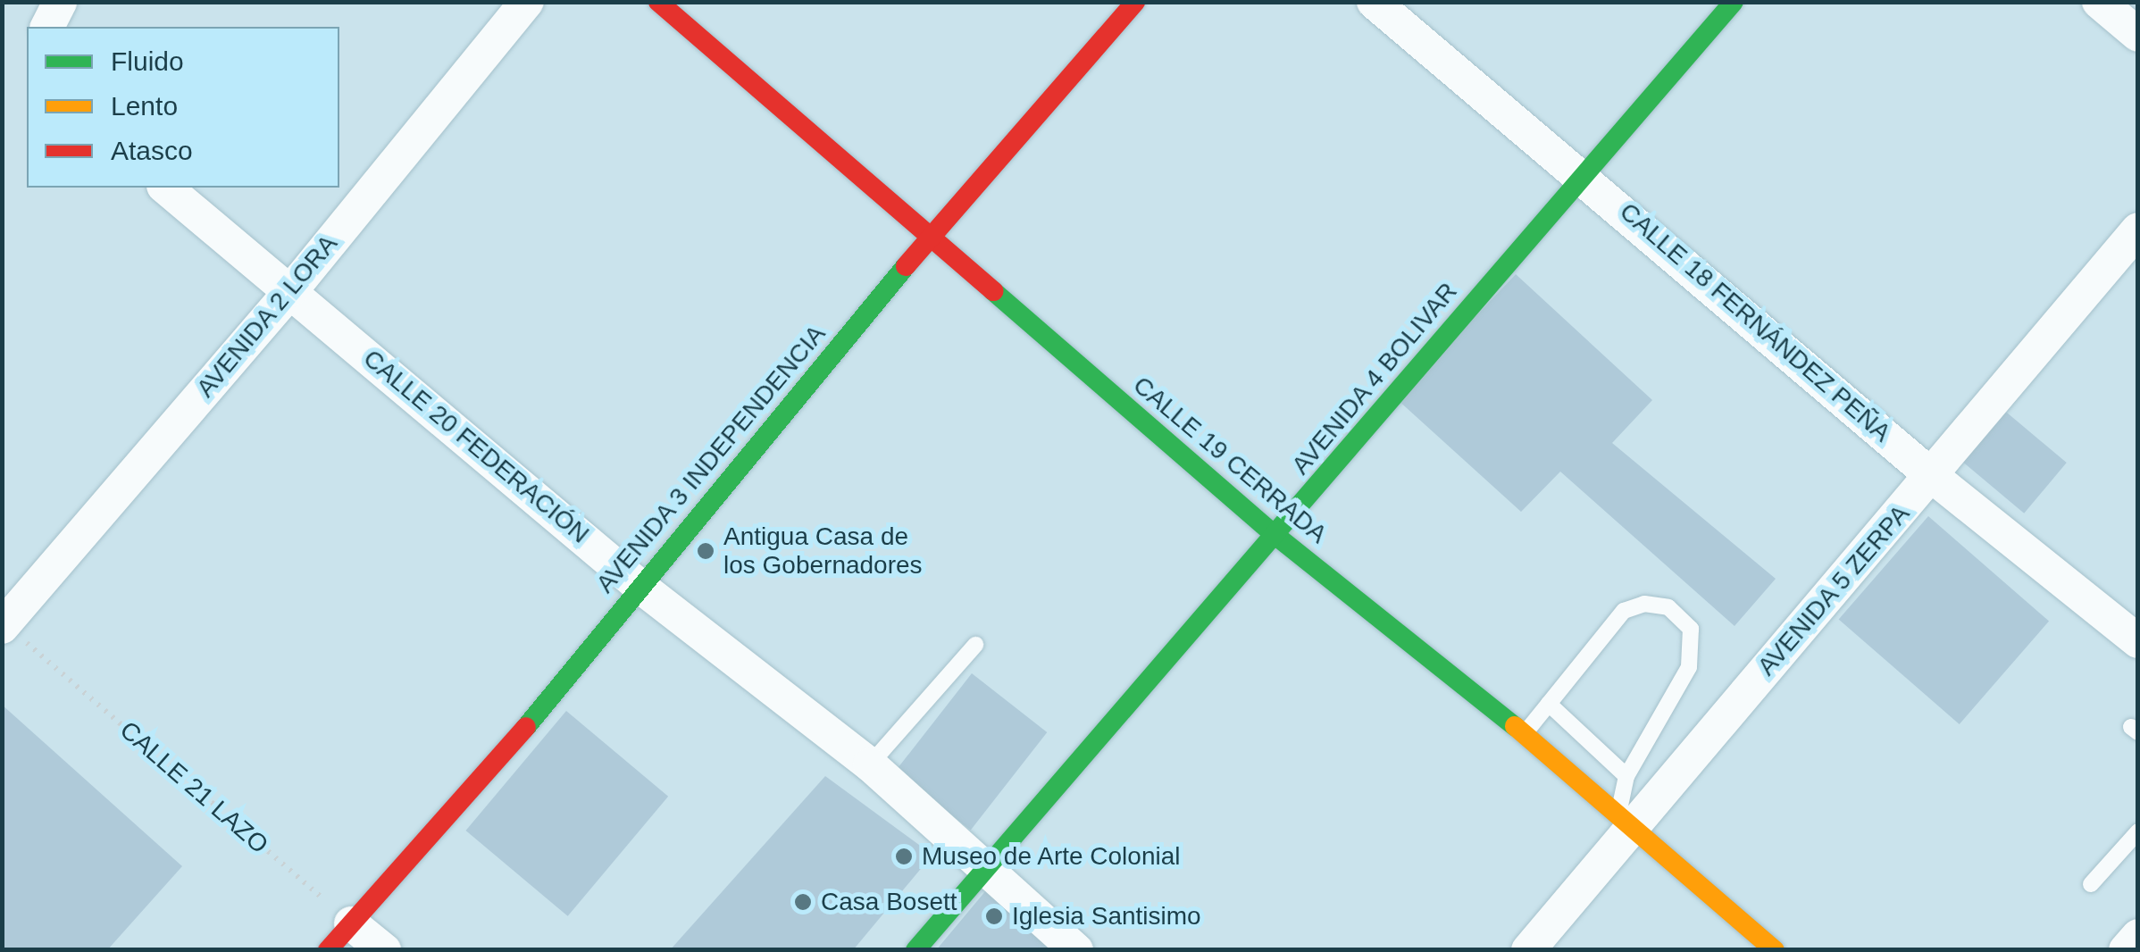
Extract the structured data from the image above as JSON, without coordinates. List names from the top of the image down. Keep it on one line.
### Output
{"streets":{"street":["AVENIDA 2 LORA","CALLE 18 FERNÁNDEZ PEÑA","AVENIDA 4 BOLIVAR","CALLE 20 FEDERACIÓN","AVENIDA 3 INDEPENDENCIA","CALLE 19 CERRADA","AVENIDA 5 ZERPA"],"path":["CALLE 21 LAZO"]},"crossings":[["AVENIDA 2 LORA","CALLE 20 FEDERACIÓN"],["AVENIDA 2 LORA","CALLE 21 LAZO"],["CALLE 18 FERNÁNDEZ PEÑA","AVENIDA 4 BOLIVAR"],["CALLE 18 FERNÁNDEZ PEÑA","AVENIDA 5 ZERPA"],["AVENIDA 4 BOLIVAR","CALLE 20 FEDERACIÓN"],["AVENIDA 4 BOLIVAR","CALLE 19 CERRADA"],["CALLE 20 FEDERACIÓN","AVENIDA 3 INDEPENDENCIA"],["AVENIDA 3 INDEPENDENCIA","CALLE 19 CERRADA"],["AVENIDA 3 INDEPENDENCIA","CALLE 21 LAZO"],["CALLE 19 CERRADA","AVENIDA 5 ZERPA"]],"places":["Antigua Casa de los Gobernadores","Museo de Arte Colonial","Casa Bosett","Iglesia Santisimo"],"legend":["Fluido","Lento","Atasco"]}
